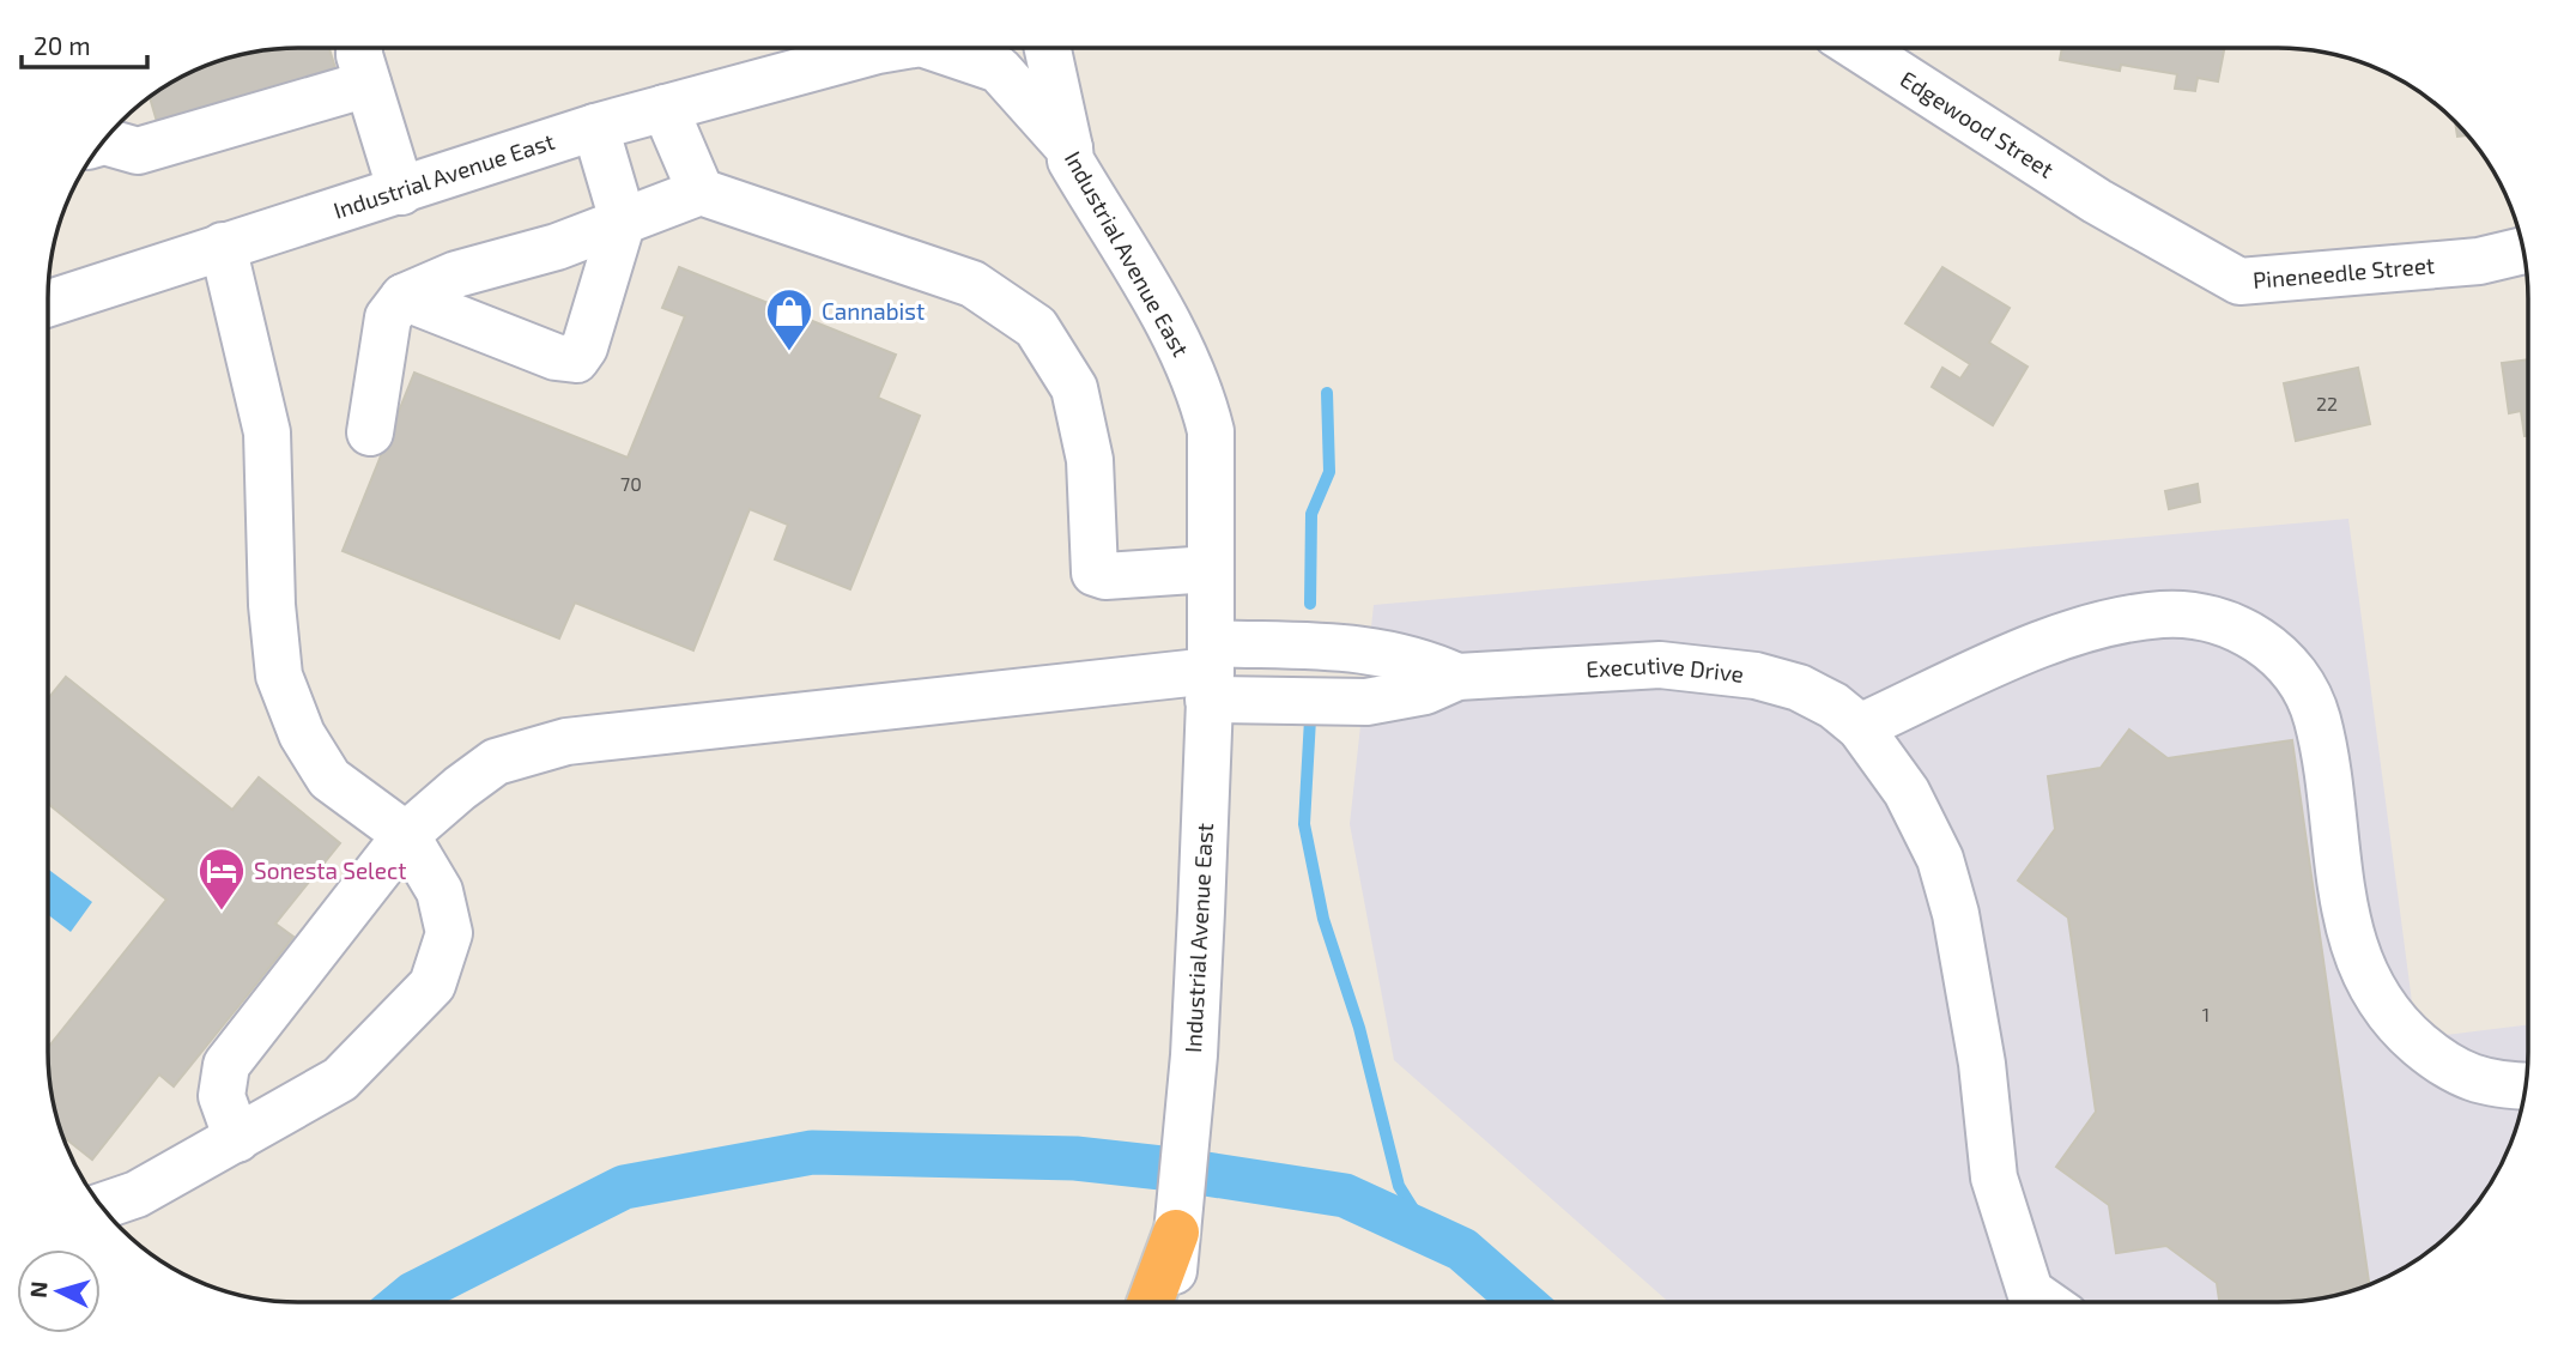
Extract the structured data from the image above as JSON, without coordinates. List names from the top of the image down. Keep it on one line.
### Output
{"streets":{"street":["Edgewood Street","Industrial Avenue East","Pineneedle Street","Executive Drive"]},"crossings":[["Edgewood Street","Pineneedle Street"],["Industrial Avenue East","Executive Drive"]],"places":{"shop":["Cannabist"],"hotel":["Sonesta Select"]},"house_numbers":["22","70","1"],"scale_bar":"20 m","north":"left"}
